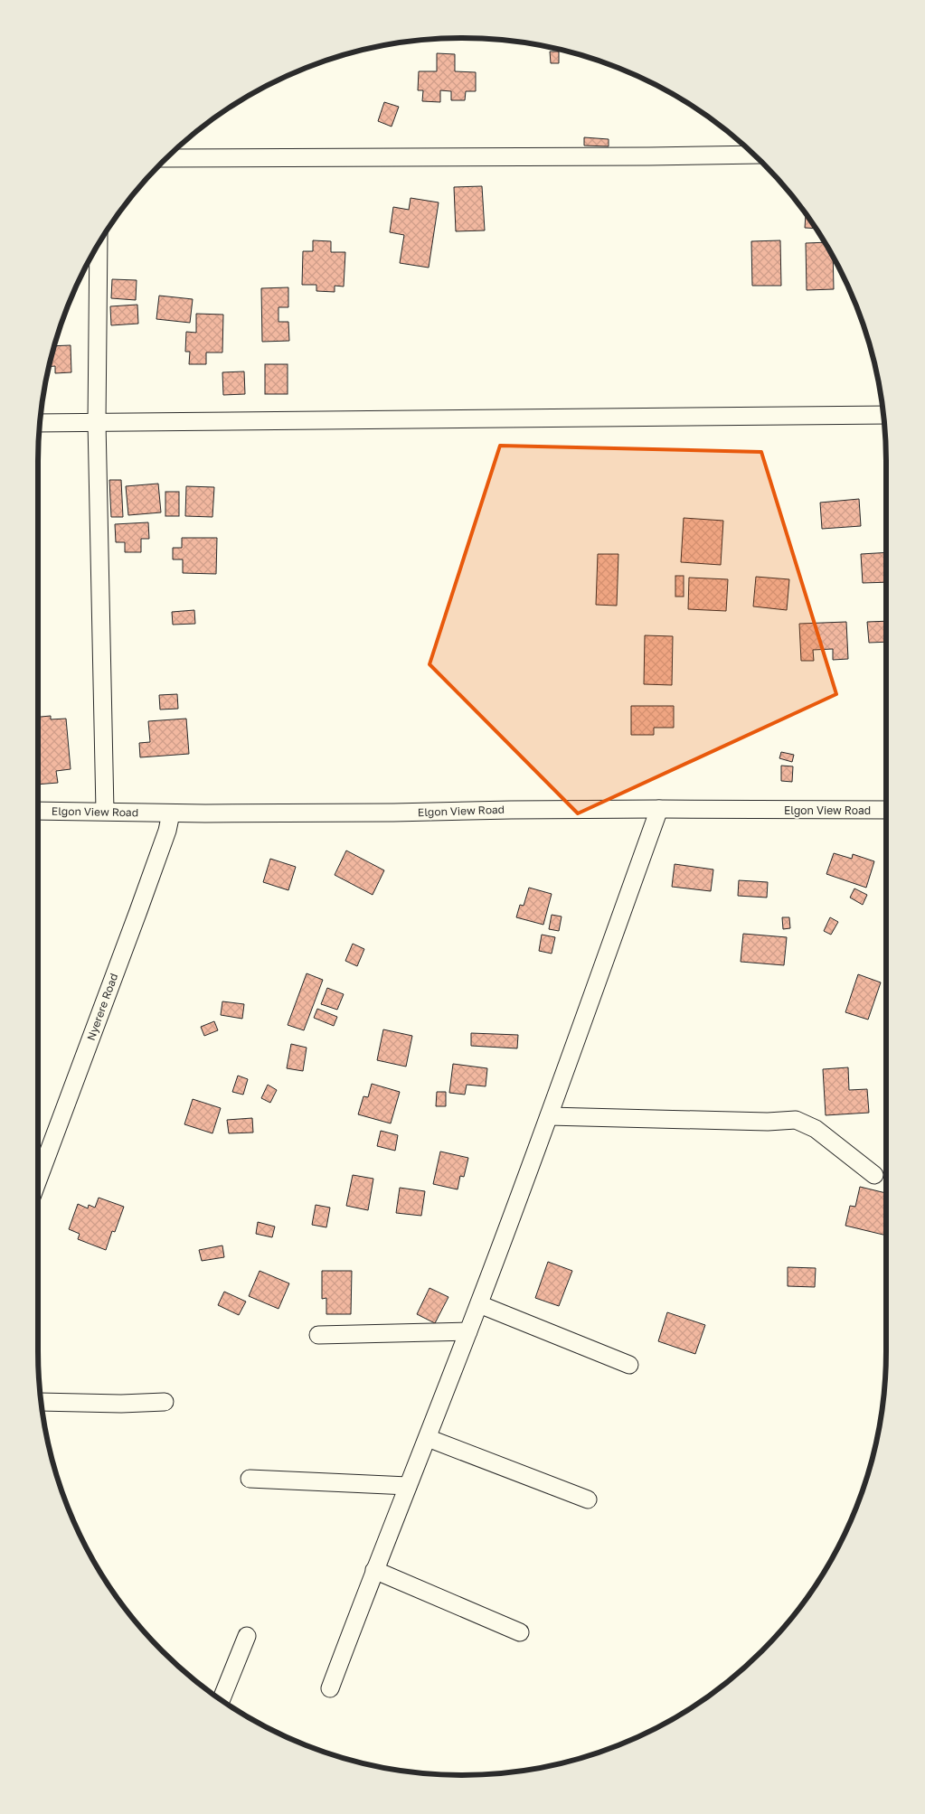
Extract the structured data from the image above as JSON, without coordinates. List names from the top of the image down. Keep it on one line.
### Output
{"streets":{"street":["Elgon View Road","Nyerere Road"]},"crossings":[["Elgon View Road","Nyerere Road"]]}
